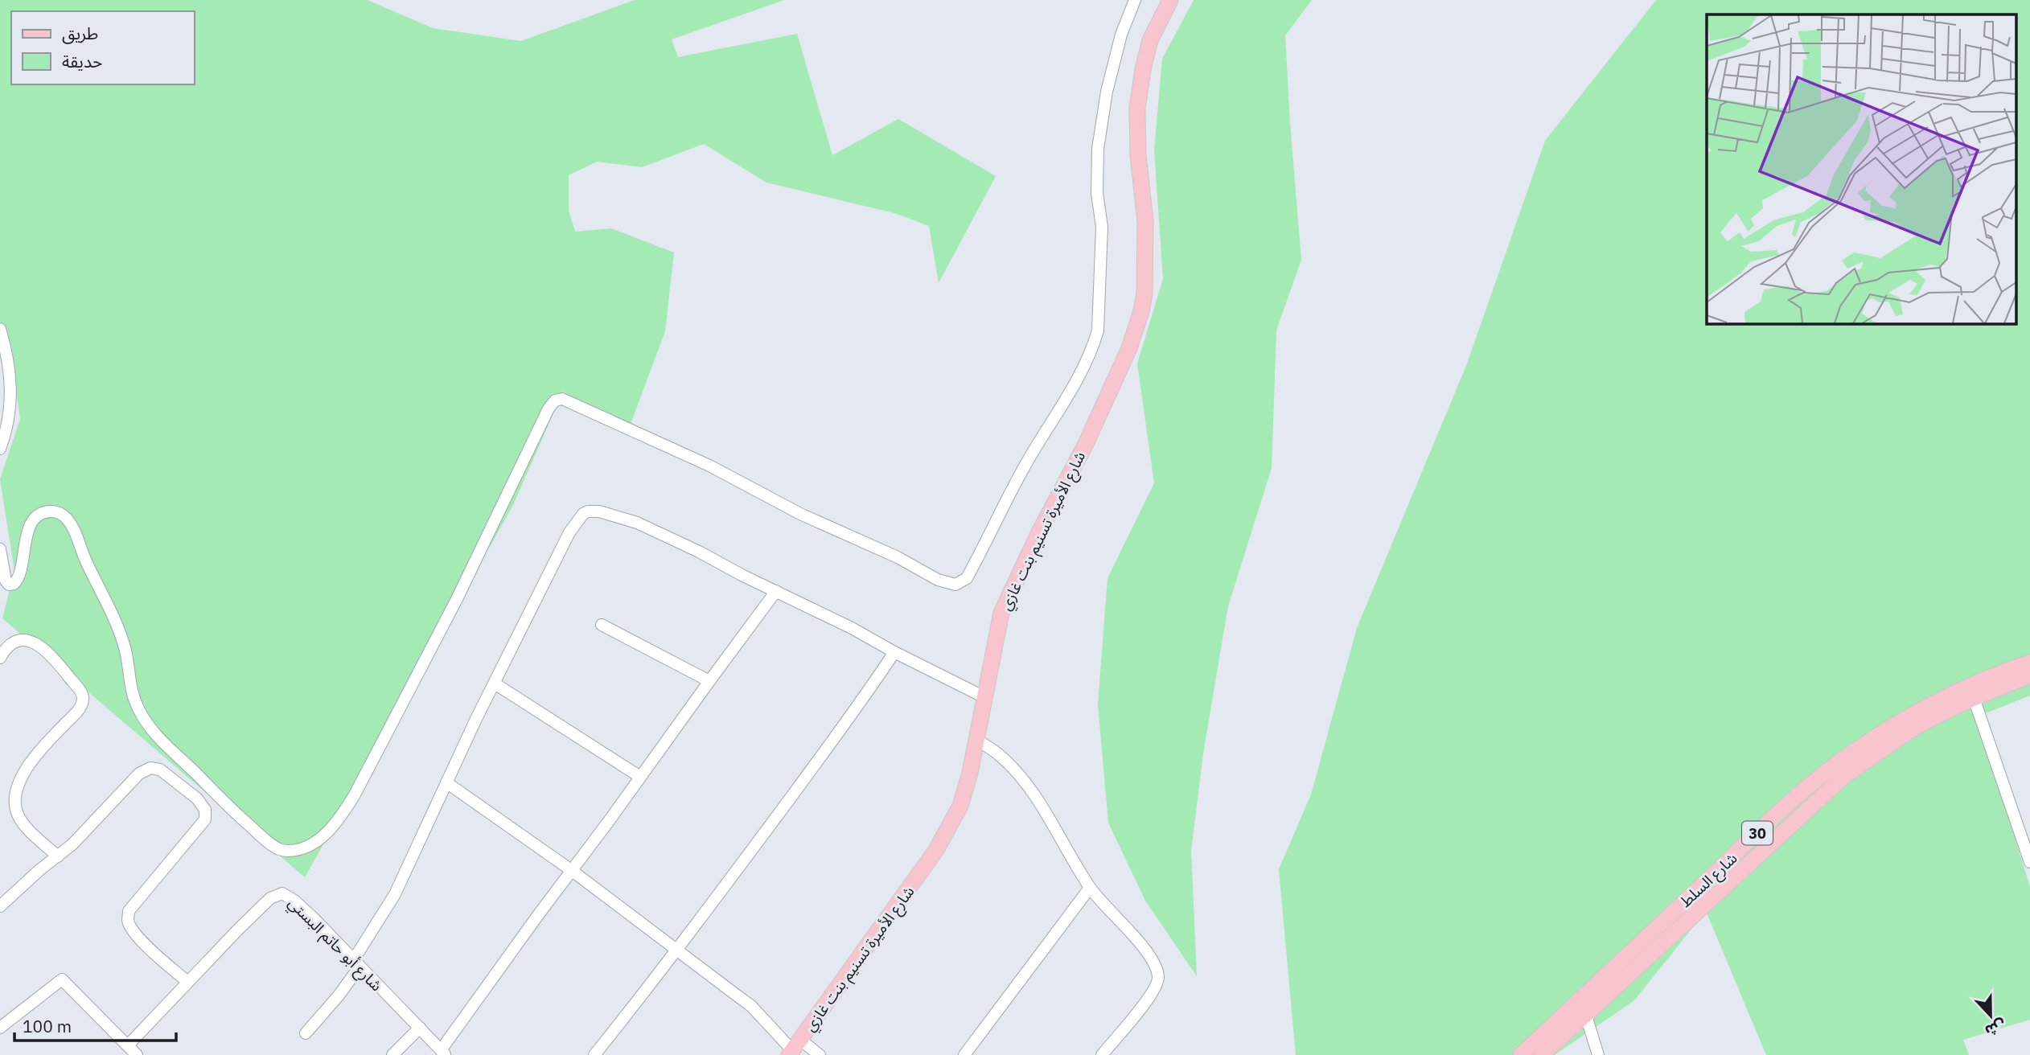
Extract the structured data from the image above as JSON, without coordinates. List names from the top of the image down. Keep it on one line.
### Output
{"streets":{"main road":["شارع الأميرة تسنيم بنت غازي","30","شارع السلط"],"street":["شارع أبو حاتم البستي"]},"legend":["طريق","حديقة"],"scale_bar":"100 m","north":"bottom"}
